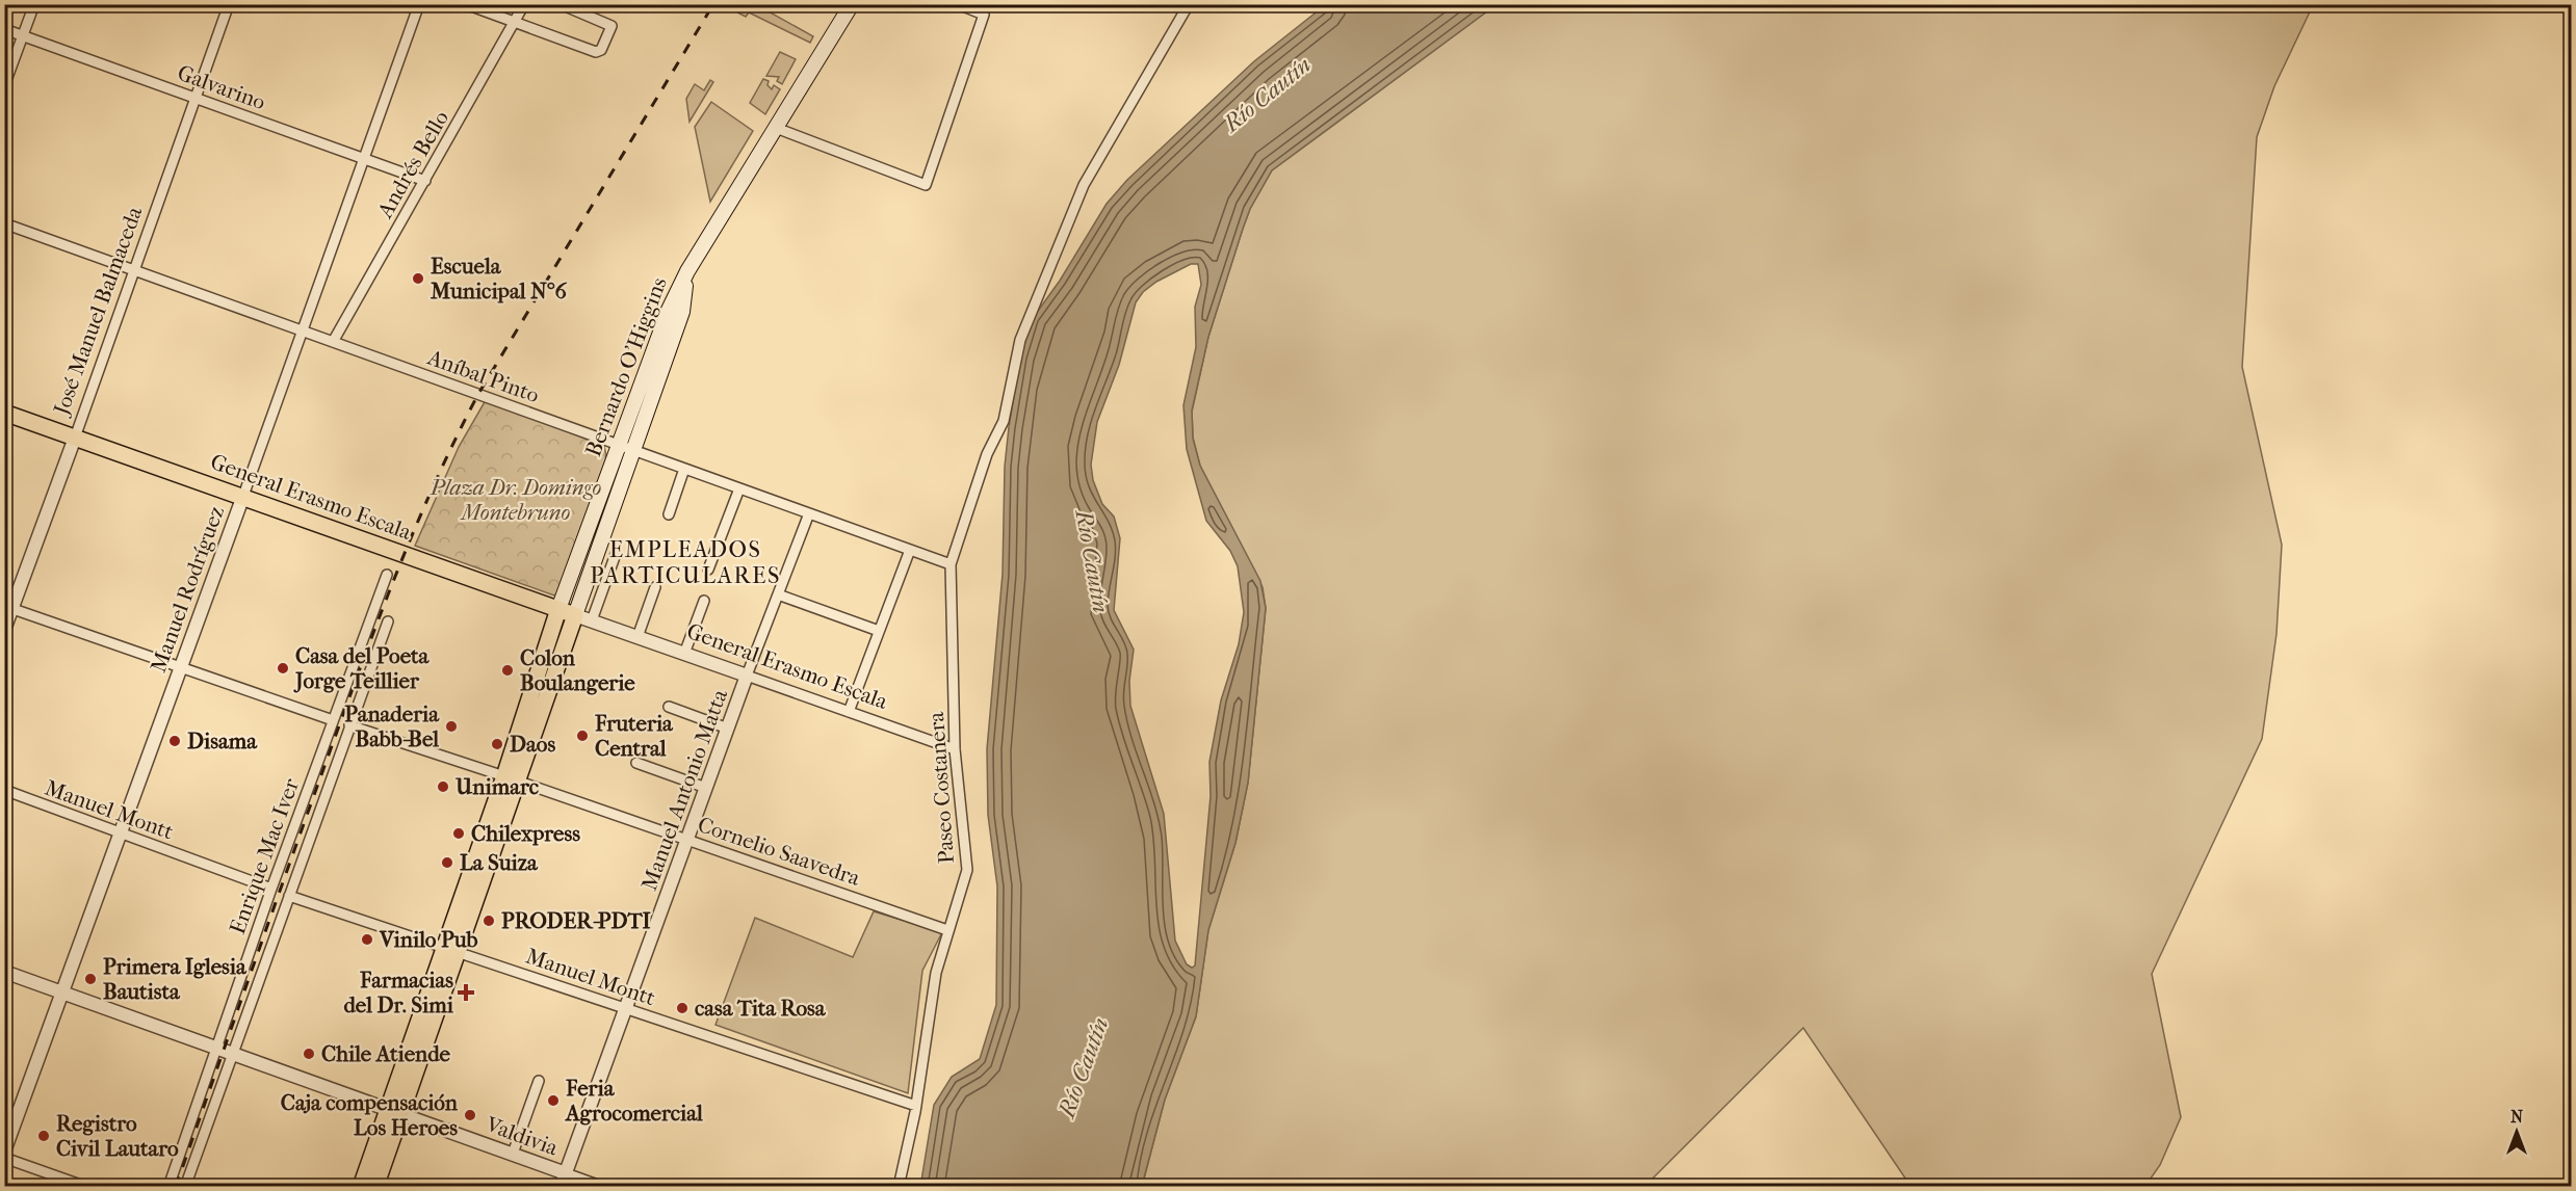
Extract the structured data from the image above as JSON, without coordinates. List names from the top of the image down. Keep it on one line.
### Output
{"streets":{"main road":["Bernardo O'Higgins","General Erasmo Escala"],"street":["Galvarino","Andrés Bello","José Manuel Balmaceda","Aníbal Pinto","Manuel Rodríguez","Paseo Costanera","Manuel Antonio Matta","Manuel Montt","Cornelio Saavedra","Enrique Mac Iver","Valdivia"]},"crossings":[["Galvarino","Andrés Bello"],["Galvarino","José Manuel Balmaceda"],["Galvarino","Manuel Rodríguez"],["Andrés Bello","Aníbal Pinto"],["José Manuel Balmaceda","Aníbal Pinto"],["José Manuel Balmaceda","General Erasmo Escala"],["Bernardo O'Higgins","Aníbal Pinto"],["Bernardo O'Higgins","General Erasmo Escala"],["Bernardo O'Higgins","Manuel Montt"],["Bernardo O'Higgins","Cornelio Saavedra"],["Bernardo O'Higgins","Valdivia"],["Aníbal Pinto","Manuel Rodríguez"],["Aníbal Pinto","Paseo Costanera"],["Aníbal Pinto","Manuel Antonio Matta"],["General Erasmo Escala","Manuel Rodríguez"],["General Erasmo Escala","Paseo Costanera"],["General Erasmo Escala","Manuel Antonio Matta"],["Manuel Rodríguez","Manuel Montt"],["Manuel Rodríguez","Valdivia"],["Paseo Costanera","Manuel Montt"],["Paseo Costanera","Cornelio Saavedra"],["Manuel Antonio Matta","Manuel Montt"],["Manuel Antonio Matta","Cornelio Saavedra"],["Manuel Antonio Matta","Valdivia"],["Manuel Montt","Enrique Mac Iver"],["Cornelio Saavedra","Enrique Mac Iver"],["Enrique Mac Iver","Valdivia"]],"districts":["EMPLEADOS PARTICULARES"],"water":["Río Cautín"],"parks":["Plaza Dr. Domingo Montebruno"],"places":{"other":["Escuela Municipal N°6","Casa del Poeta Jorge Teillier","Colon Boulangerie","Panaderia Babb-Bel","Fruteria Central","Disama","Daos","Unimarc","Chilexpress","La Suiza","PRODER-PDTI","Vinilo Pub","Primera Iglesia Bautista","casa Tita Rosa","Chile Atiende","Feria Agrocomercial","Caja compensación Los Heroes","Registro Civil Lautaro"],"health":["Farmacias del Dr. Simi"]},"north":"top"}
